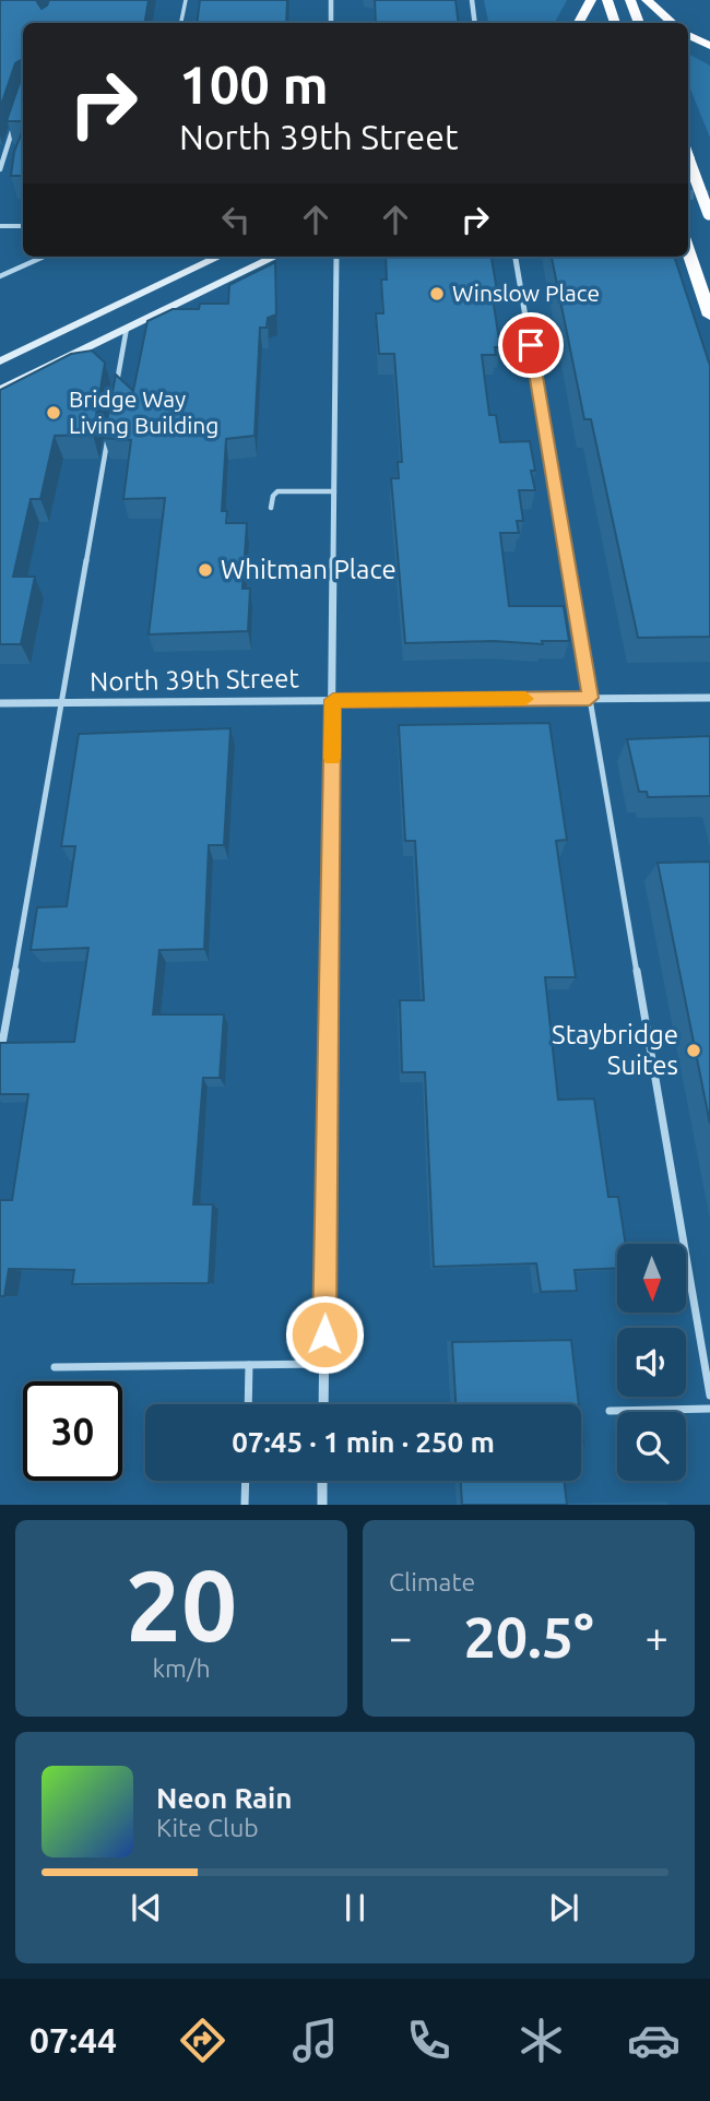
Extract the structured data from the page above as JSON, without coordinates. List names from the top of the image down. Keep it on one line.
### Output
{"streets":{"street":["North 39th Street"]},"places":["Winslow Place","Bridge Way Living Building","Whitman Place","Staybridge Suites"],"north":"bottom","page":{"turn":["100 m","North 39th Street"],"limit":"30","trip":"07:45 · 1 min · 250 m","tile":[["20","km/h"],"Climate"],"heat":["−","20.5°","+"],"song":["Neon Rain","Kite Club"],"tabs":"07:44"}}
